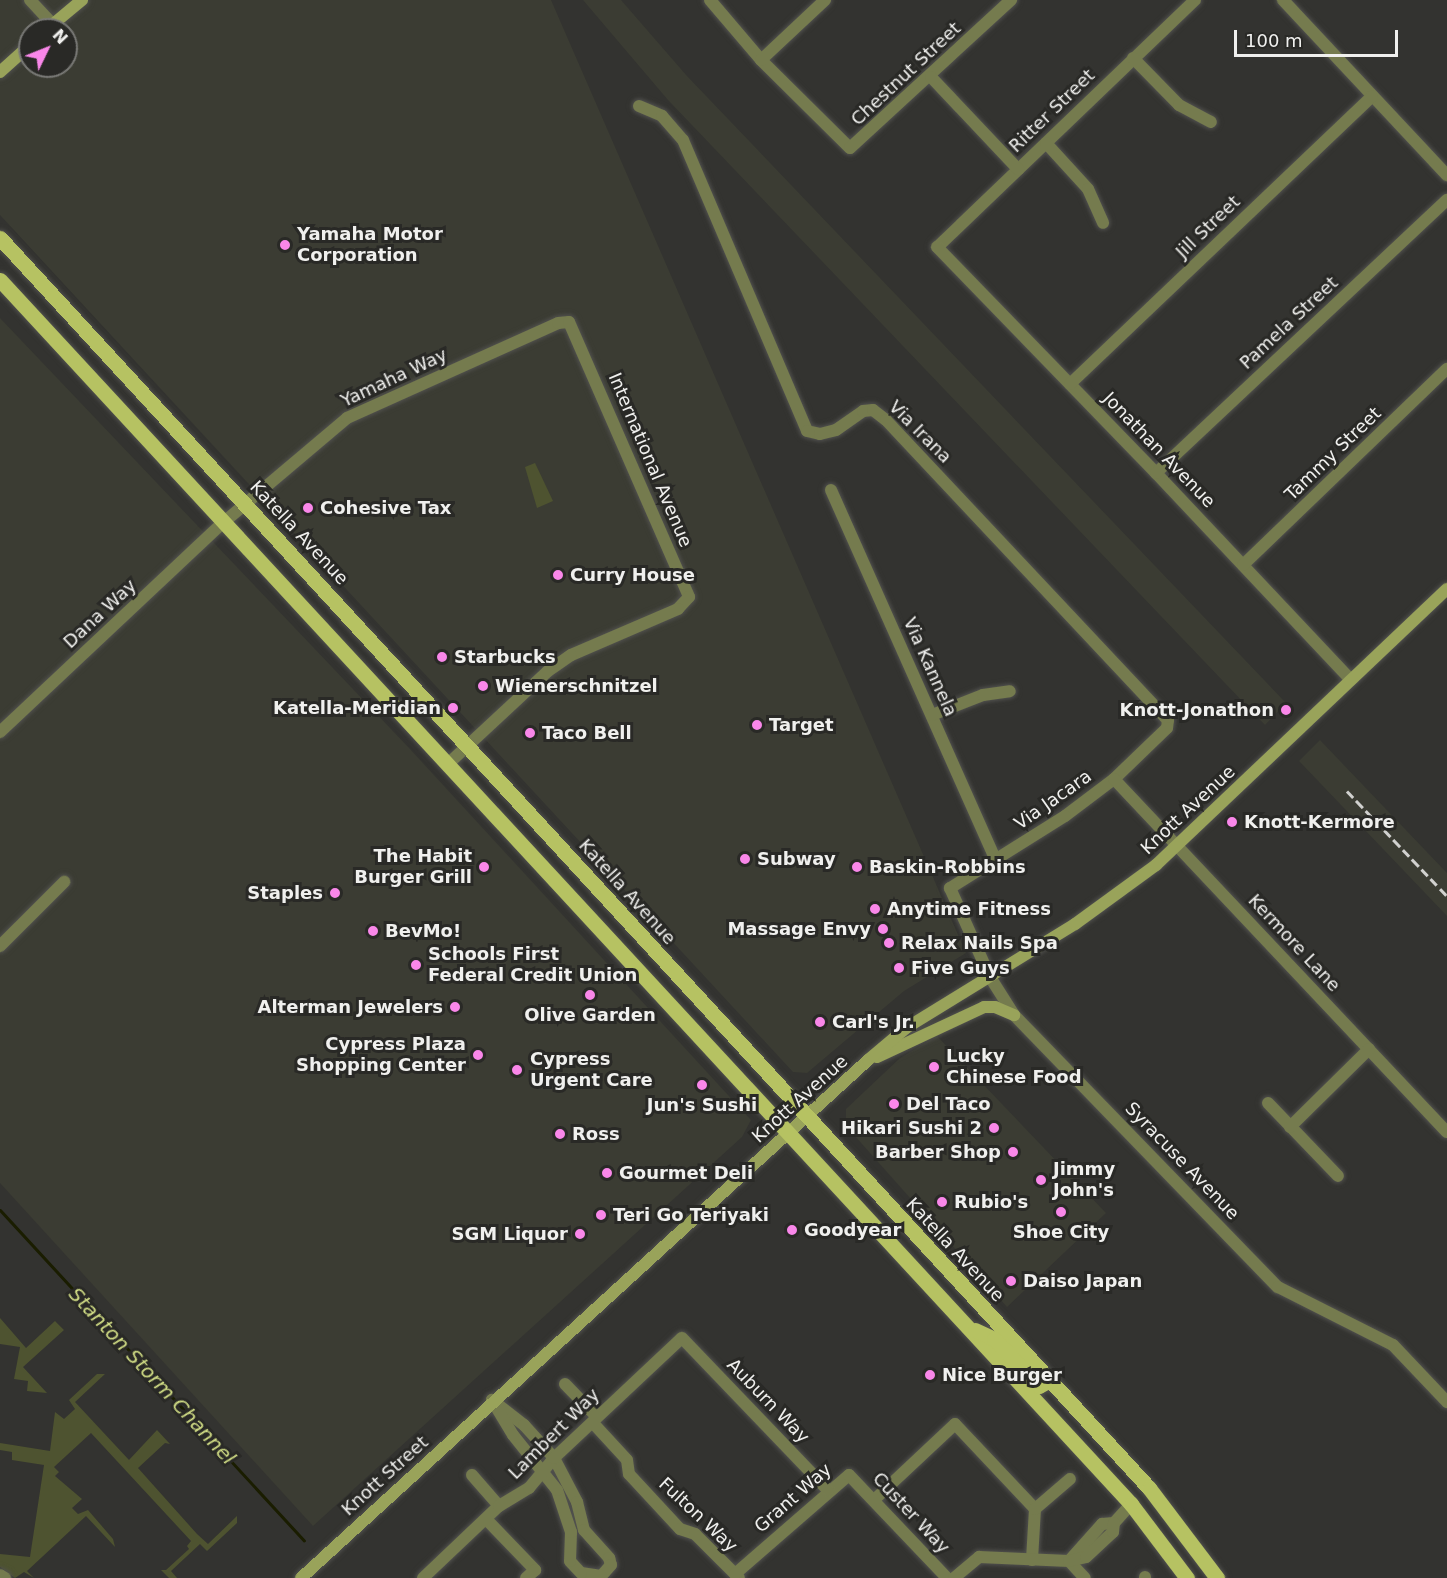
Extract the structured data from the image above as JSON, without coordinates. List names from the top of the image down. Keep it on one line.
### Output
{"streets":{"main road":["Katella Avenue","Knott Avenue","Knott Street"],"street":["Chestnut Street","Ritter Street","Jill Street","Pamela Street","Yamaha Way","Via Irana","Jonathan Avenue","Tammy Street","International Avenue","Dana Way","Via Kannela","Via Jacara","Kermore Lane","Syracuse Avenue","Auburn Way","Lambert Way","Grant Way","Custer Way","Fulton Way"]},"crossings":[["Ritter Street","Jonathan Avenue"],["Jill Street","Jonathan Avenue"],["Pamela Street","Jonathan Avenue"],["Yamaha Way","International Avenue"],["Yamaha Way","Katella Avenue"],["Yamaha Way","Dana Way"],["Via Irana","Via Jacara"],["Jonathan Avenue","Tammy Street"],["Jonathan Avenue","Knott Avenue"],["International Avenue","Katella Avenue"],["Katella Avenue","Knott Avenue"],["Via Kannela","Via Jacara"],["Via Jacara","Kermore Lane"],["Via Jacara","Syracuse Avenue"],["Knott Avenue","Kermore Lane"],["Knott Avenue","Syracuse Avenue"],["Knott Avenue","Knott Street"],["Auburn Way","Lambert Way"],["Auburn Way","Grant Way"],["Lambert Way","Fulton Way"],["Grant Way","Custer Way"],["Grant Way","Fulton Way"]],"water":["Stanton Storm Channel"],"places":["Yamaha Motor Corporation","Cohesive Tax","Curry House","Starbucks","Wienerschnitzel","Katella-Meridian","Knott-Jonathon","Target","Taco Bell","Knott-Kermore","Subway","The Habit Burger Grill","Baskin-Robbins","Staples","Anytime Fitness","Massage Envy","BevMo!","Relax Nails Spa","Schools First Federal Credit Union","Five Guys","Olive Garden","Alterman Jewelers","Carl's Jr.","Cypress Plaza Shopping Center","Lucky Chinese Food","Cypress Urgent Care","Jun's Sushi","Del Taco","Hikari Sushi 2","Ross","Barber Shop","Gourmet Deli","Jimmy John's","Rubio's","Shoe City","Teri Go Teriyaki","Goodyear","SGM Liquor","Daiso Japan","Nice Burger"],"scale_bar":"100 m","north":"top right"}
